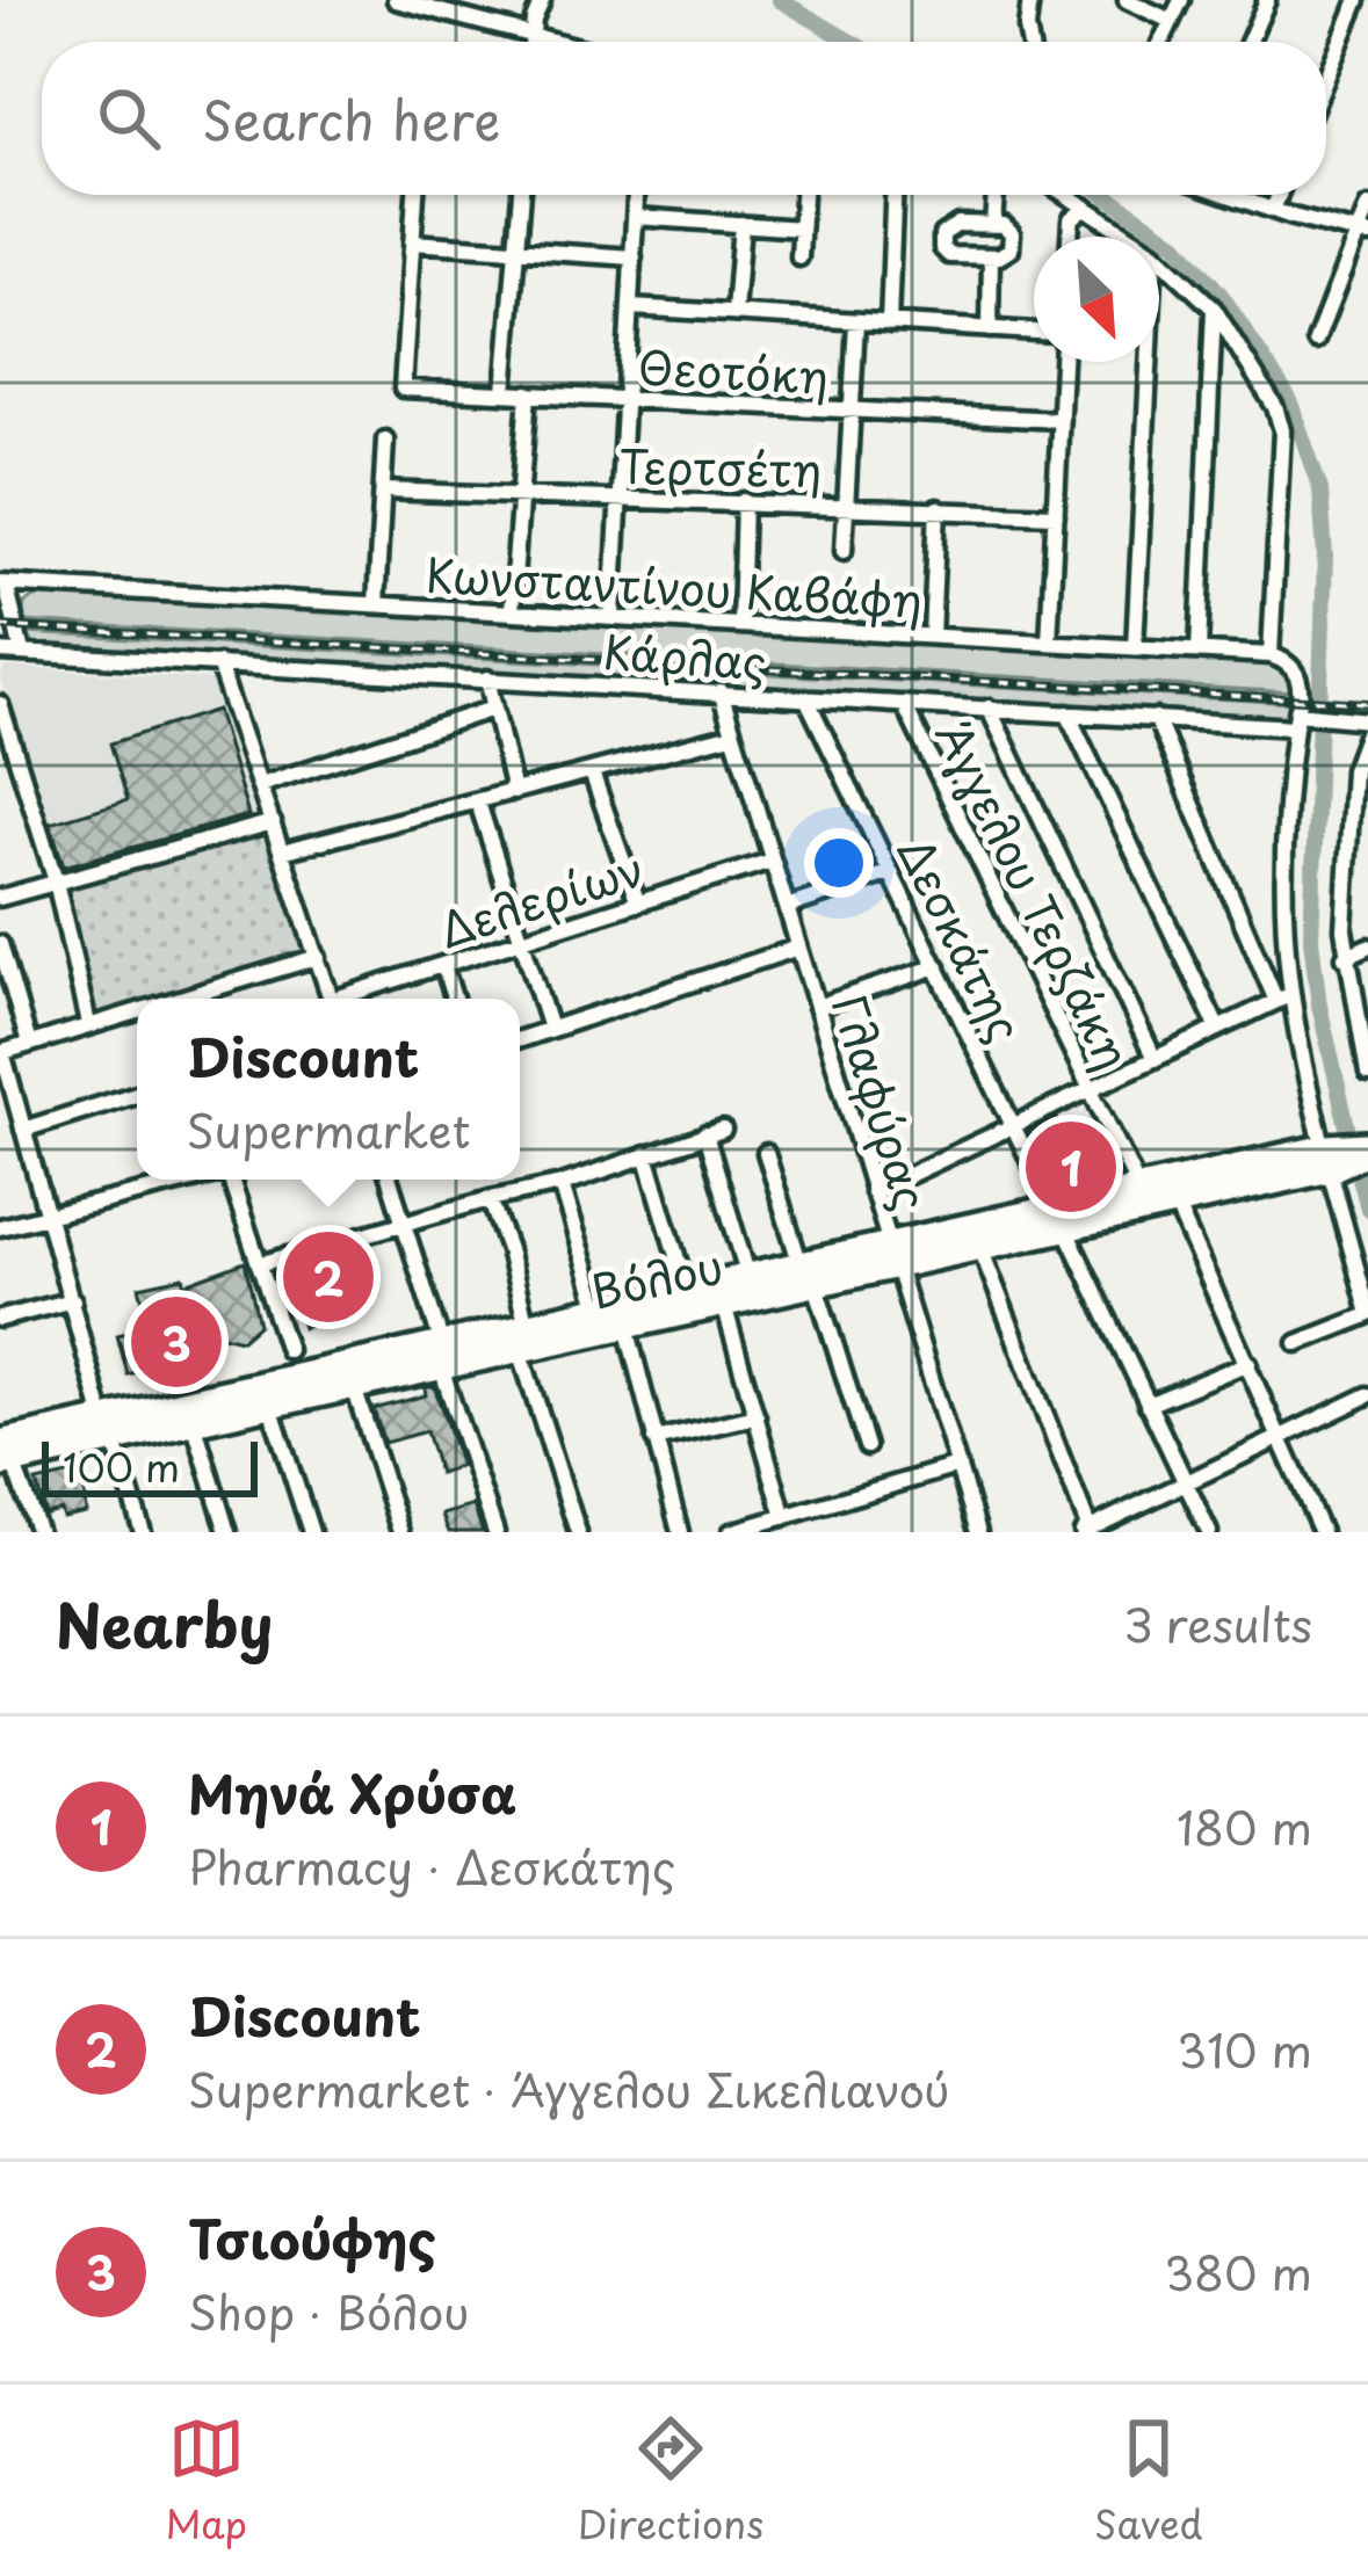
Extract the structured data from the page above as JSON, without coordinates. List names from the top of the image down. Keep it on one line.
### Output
{"streets":{"main road":["Βόλου"],"street":["Θεοτόκη","Τερτσέτη","Κωνσταντίνου Καβάφη","Κάρλας","Άγγελου Τερζάκη","Δελερίων","Δεσκάτης","Γλαφύρας"]},"crossings":[["Κάρλας","Άγγελου Τερζάκη"],["Κάρλας","Δεσκάτης"],["Κάρλας","Γλαφύρας"],["Άγγελου Τερζάκη","Βόλου"],["Δελερίων","Γλαφύρας"],["Δεσκάτης","Βόλου"],["Γλαφύρας","Βόλου"]],"scale_bar":"100 m","north":"bottom right","page":{"search":"Search here","popup":["Discount","Supermarket"],"pins":["1","2","3"],"scale":"100 m","heading":["Nearby","3 results"],"list":[{"mark":"1","name":"Μηνά Χρύσα","note":"Pharmacy · Δεσκάτης","value":"180 m"},{"mark":"2","name":"Discount","note":"Supermarket · Άγγελου Σικελιανού","value":"310 m"},{"mark":"3","name":"Τσιούφης","note":"Shop · Βόλου","value":"380 m"}],"nav":["Map","Directions","Saved"]}}
